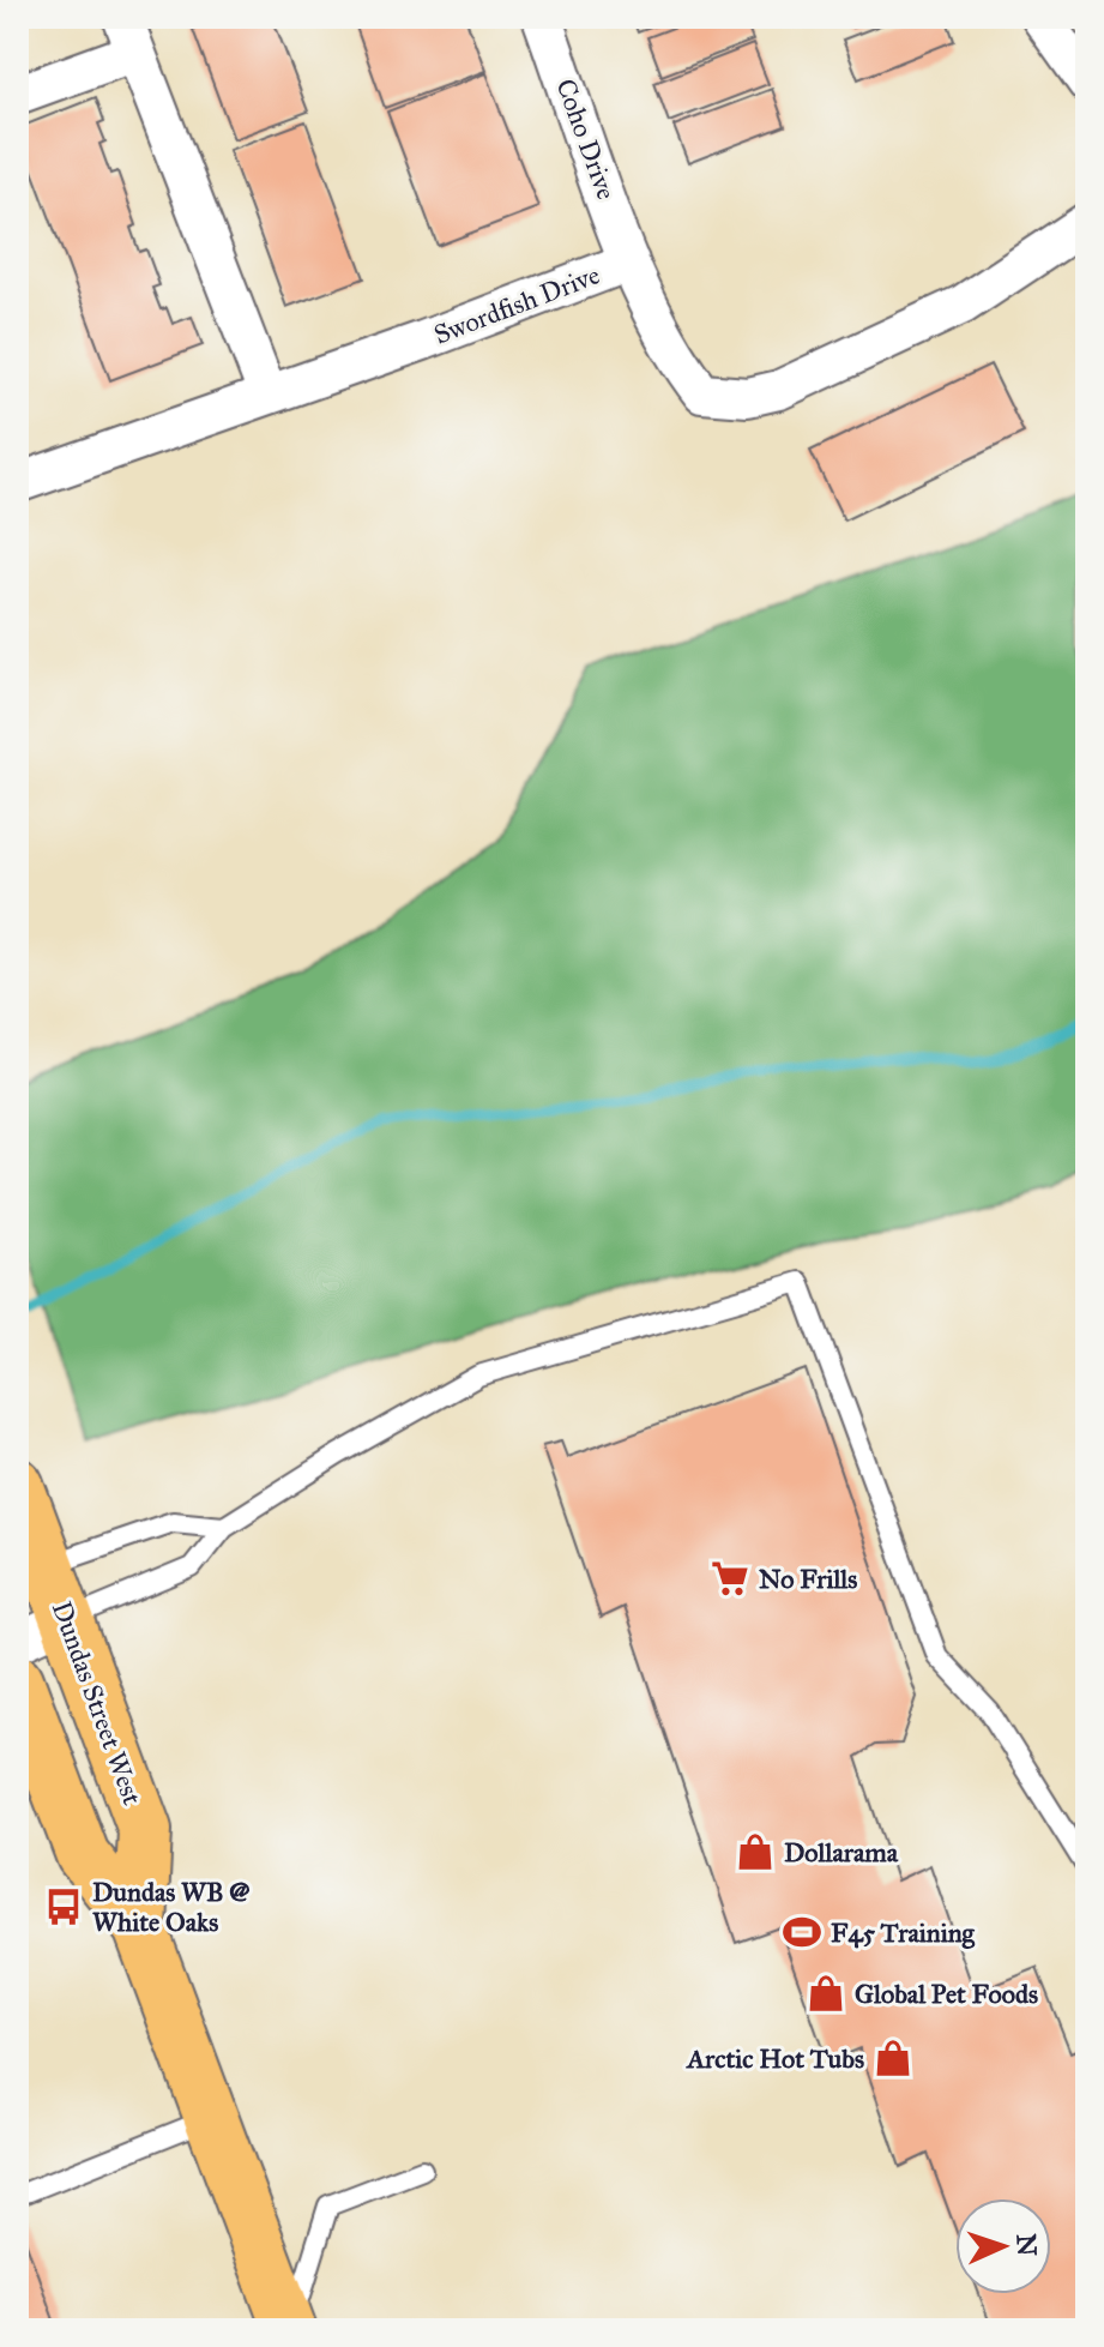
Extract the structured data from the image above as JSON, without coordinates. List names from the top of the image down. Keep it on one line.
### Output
{"streets":{"main road":["Dundas Street West"],"street":["Coho Drive","Swordfish Drive"]},"crossings":[["Coho Drive","Swordfish Drive"]],"places":{"supermarket":["No Frills"],"shop":["Dollarama","Global Pet Foods","Arctic Hot Tubs"],"bus stop":["Dundas WB @ White Oaks"],"sports":["F45 Training"]},"north":"right"}
